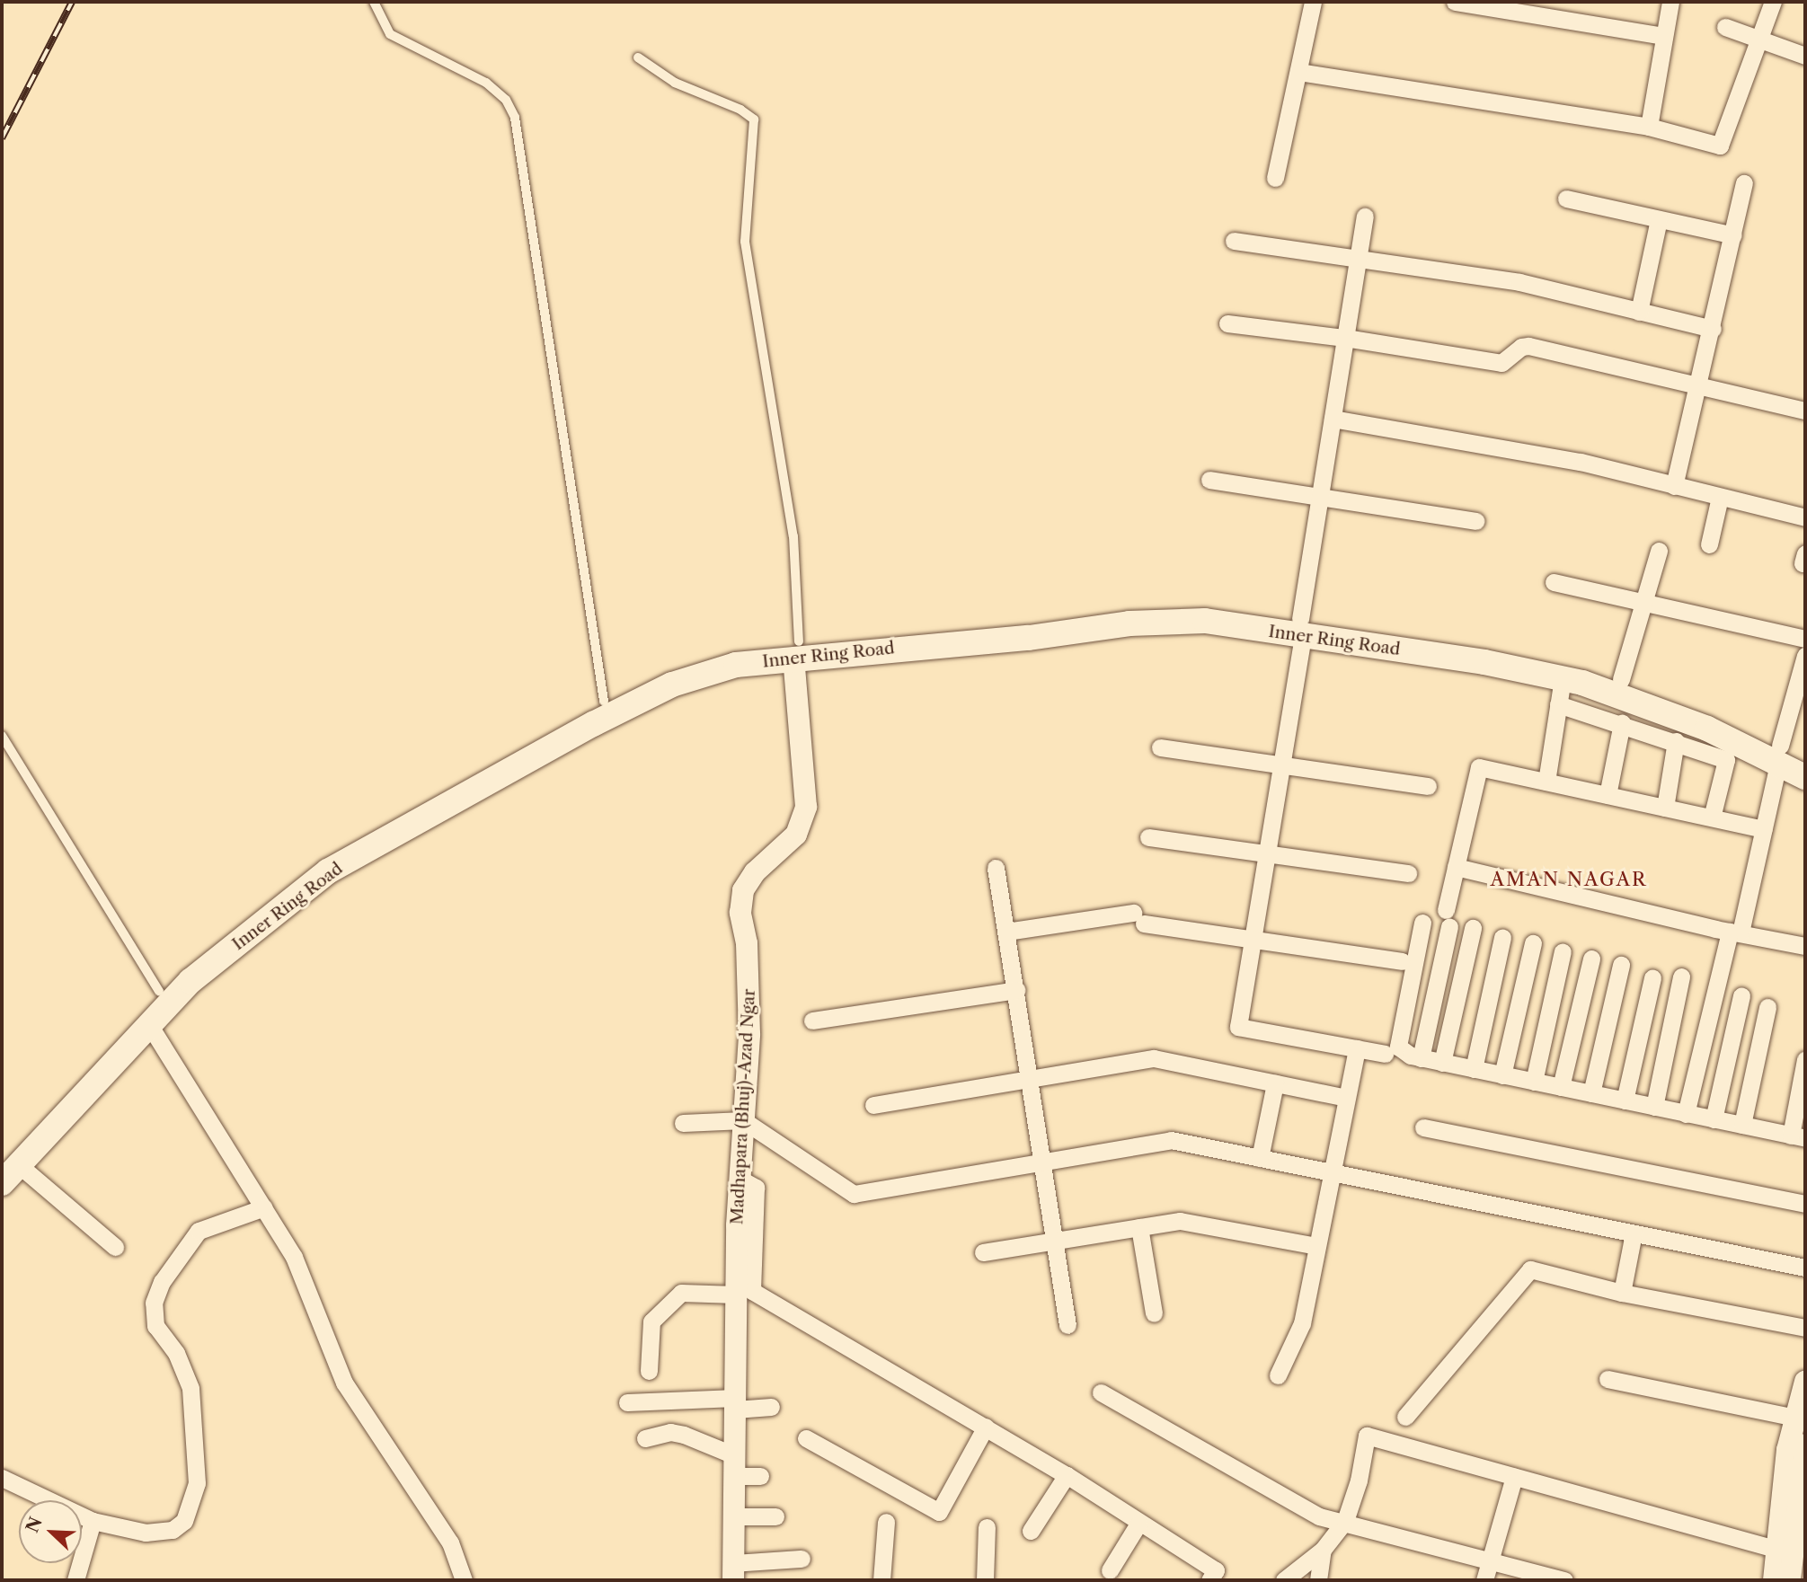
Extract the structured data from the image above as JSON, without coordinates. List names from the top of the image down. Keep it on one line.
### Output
{"streets":{"main road":["Inner Ring Road"],"street":["Madhapara (Bhuj)-Azad Ngar"]},"crossings":[["Inner Ring Road","Madhapara (Bhuj)-Azad Ngar"]],"districts":["AMAN NAGAR"],"north":"top left"}
